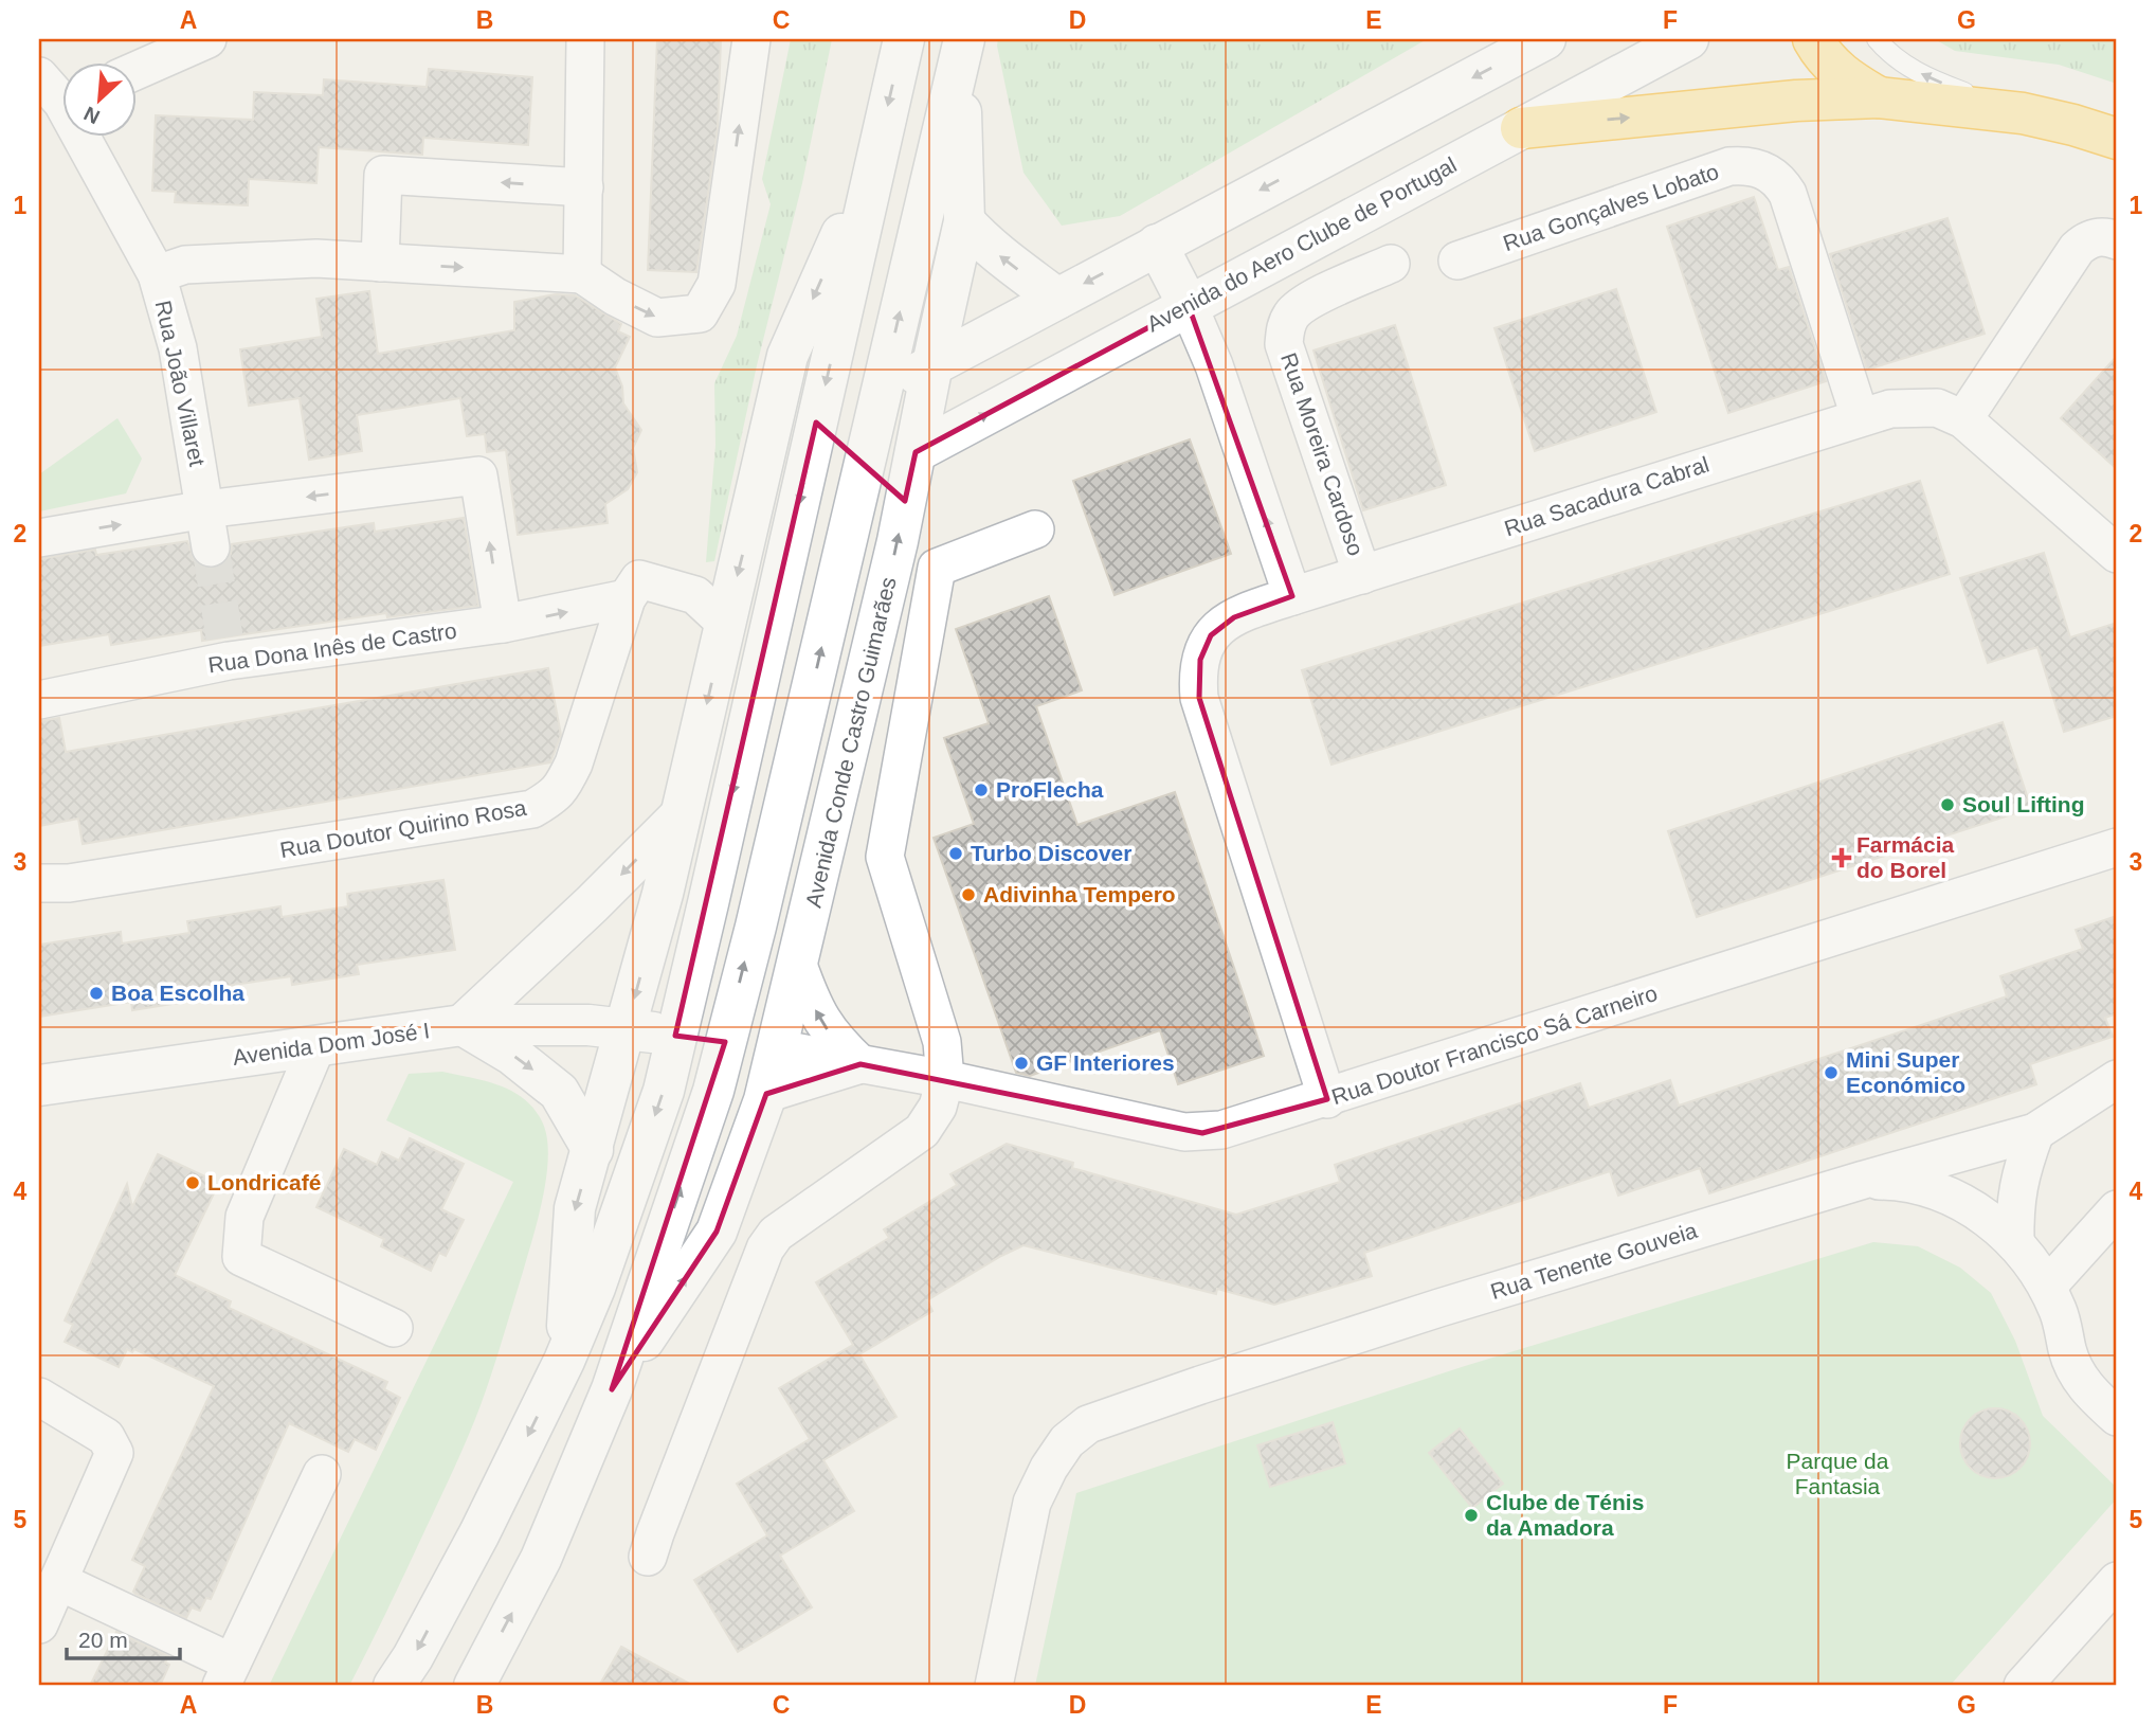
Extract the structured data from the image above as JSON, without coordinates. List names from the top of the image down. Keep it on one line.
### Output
{"streets":{"main road":["Avenida do Aero Clube de Portugal","Avenida Conde Castro Guimarães","Avenida Dom José I"],"street":["Rua Gonçalves Lobato","Rua João Villaret","Rua Moreira Cardoso","Rua Sacadura Cabral","Rua Dona Inês de Castro","Rua Doutor Quirino Rosa","Rua Doutor Francisco Sá Carneiro","Rua Tenente Gouveia"]},"crossings":[["Rua Gonçalves Lobato","Rua Sacadura Cabral"],["Avenida do Aero Clube de Portugal","Avenida Conde Castro Guimarães"],["Rua Moreira Cardoso","Rua Sacadura Cabral"],["Rua Sacadura Cabral","Rua Doutor Francisco Sá Carneiro"],["Rua Dona Inês de Castro","Rua Doutor Quirino Rosa"],["Avenida Conde Castro Guimarães","Avenida Dom José I"],["Avenida Conde Castro Guimarães","Rua Doutor Francisco Sá Carneiro"],["Avenida Dom José I","Rua Doutor Francisco Sá Carneiro"]],"parks":["Parque da Fantasia"],"places":{"other":["ProFlecha","Soul Lifting","Turbo Discover","Adivinha Tempero","Boa Escolha","GF Interiores","Mini Super Económico","Londricafé","Clube de Ténis da Amadora"],"health":["Farmácia do Borel"]},"scale_bar":"20 m","north":"bottom left","grid":{"columns":["A","B","C","D","E","F","G"],"rows":["1","2","3","4","5"]}}
